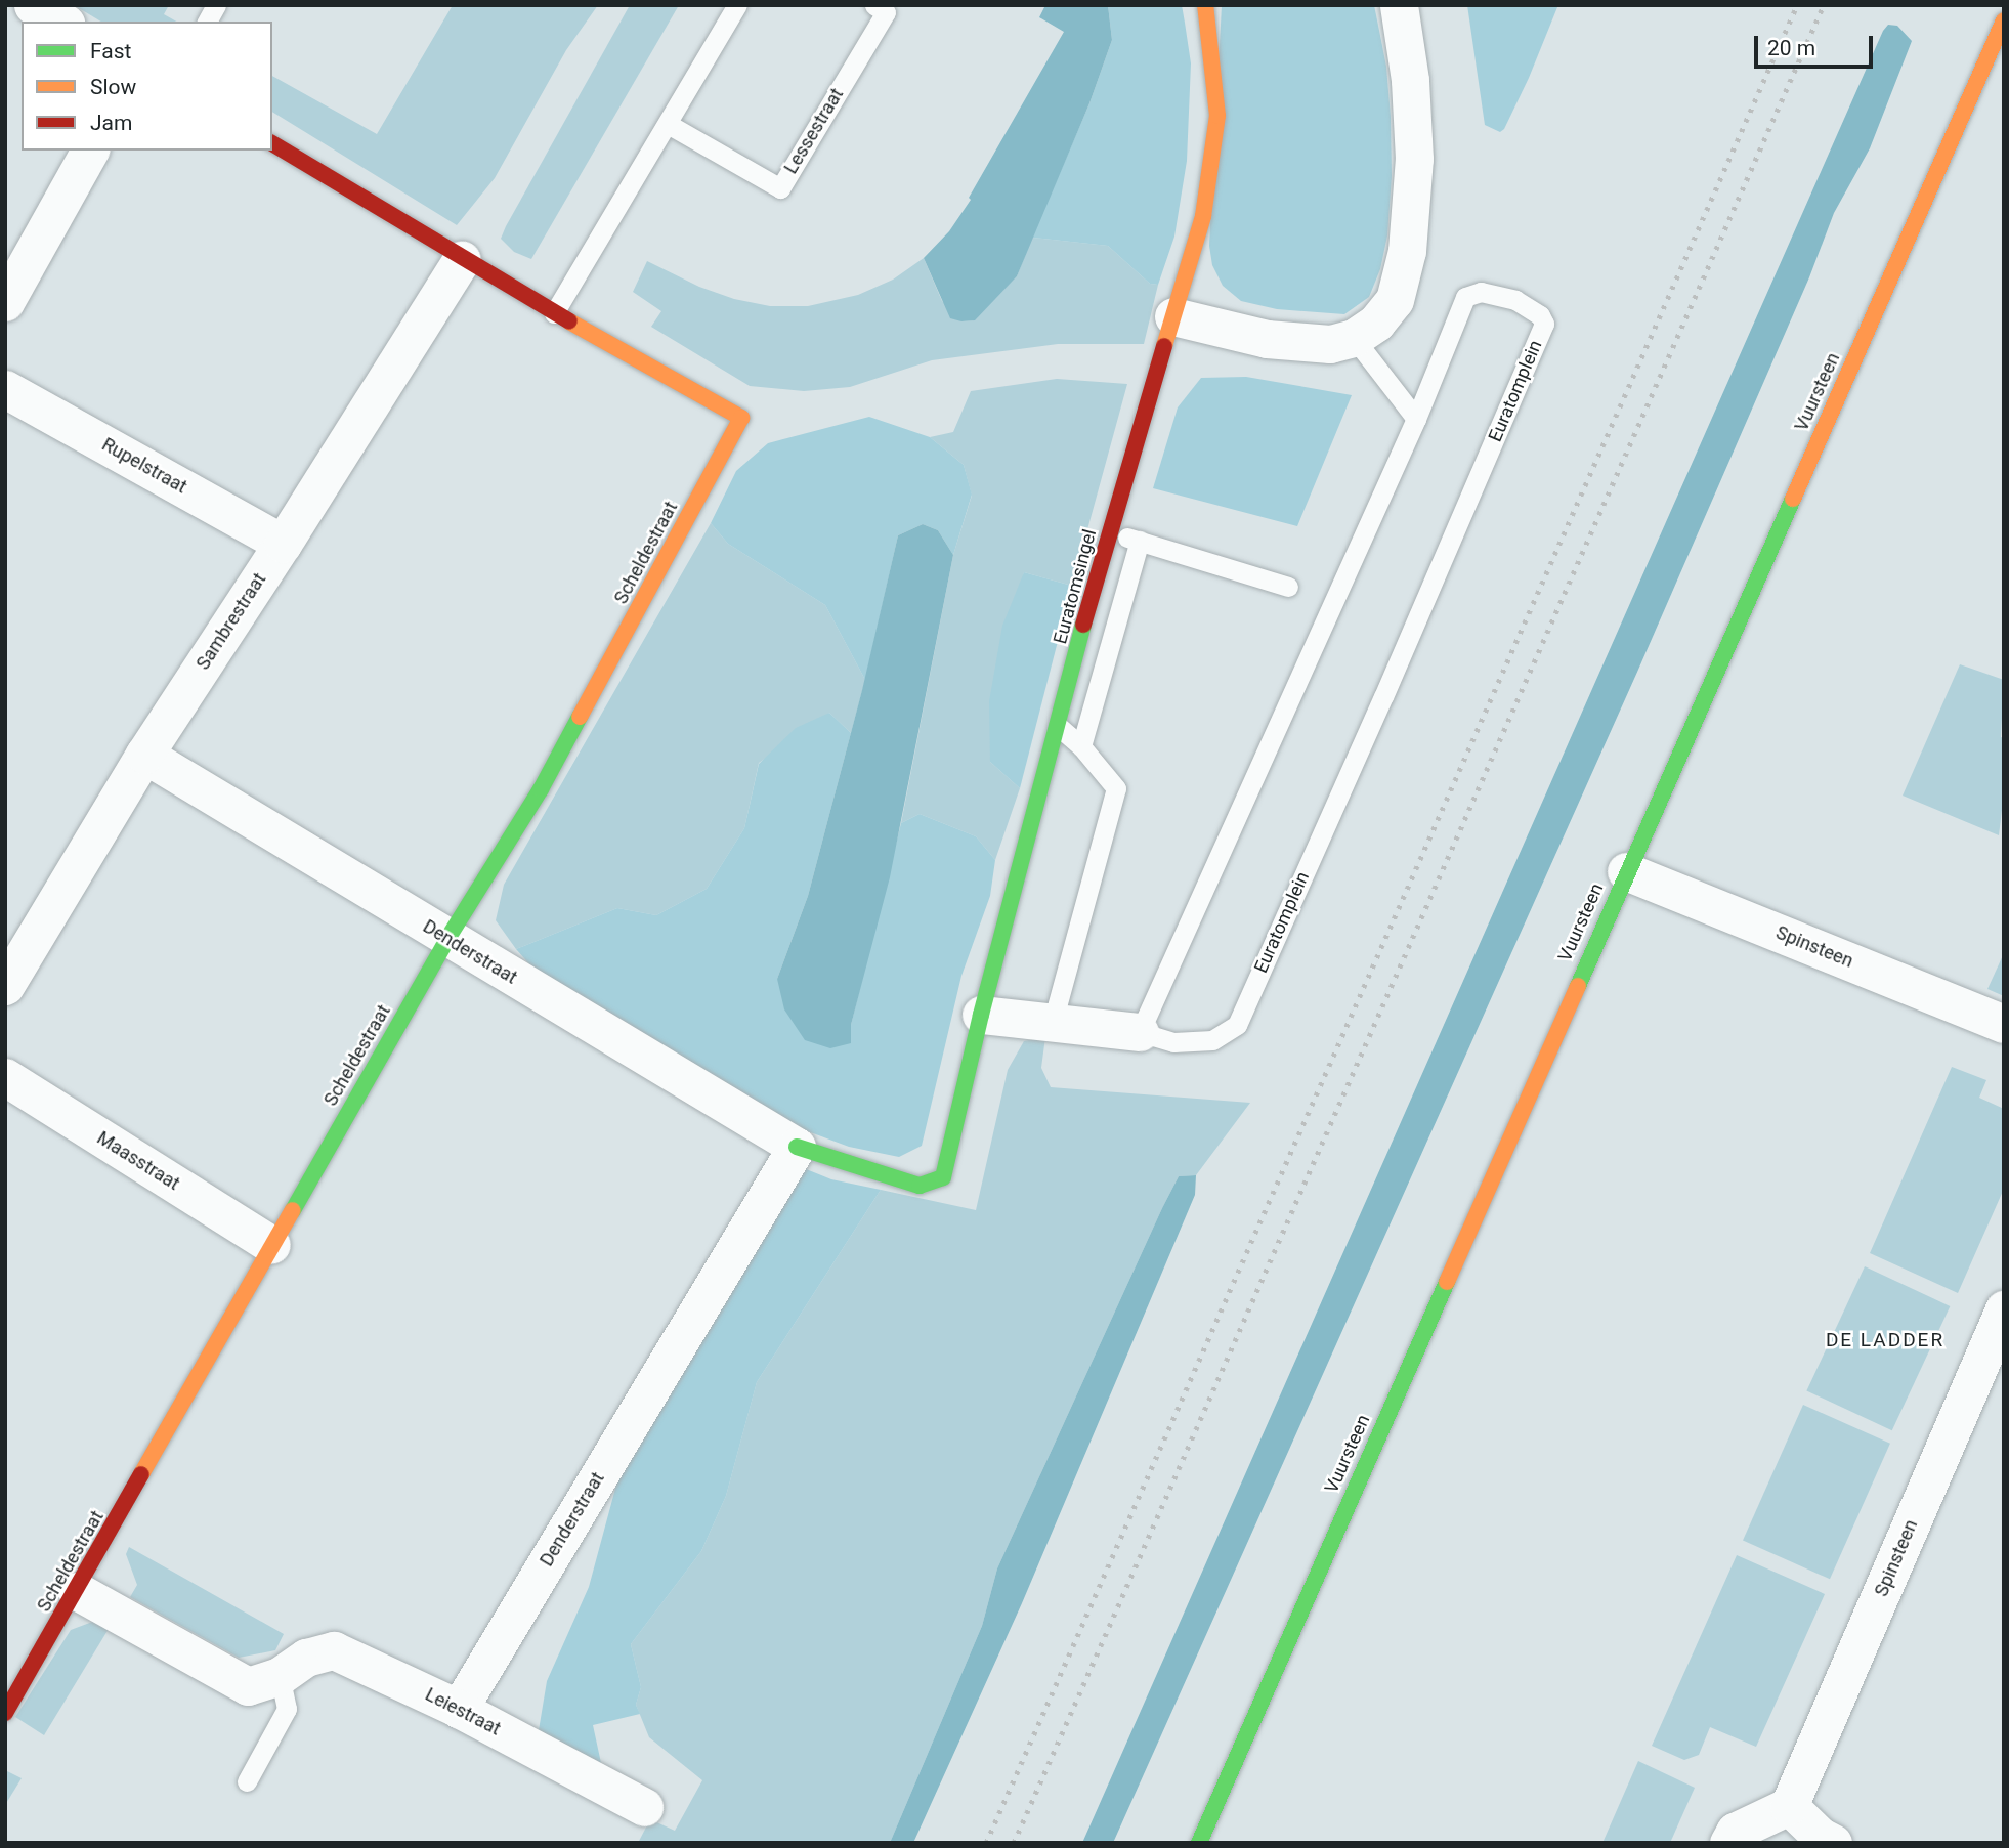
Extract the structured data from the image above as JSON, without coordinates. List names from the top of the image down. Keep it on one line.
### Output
{"streets":{"street":["Euratomplein","Vuursteen","Rupelstraat","Scheldestraat","Euratomsingel","Sambrestraat","Spinsteen","Denderstraat","Maasstraat","Leiestraat"],"lane":["Lessestraat"]},"crossings":[["Euratomplein","Euratomsingel"],["Vuursteen","Spinsteen"],["Rupelstraat","Sambrestraat"],["Scheldestraat","Denderstraat"],["Scheldestraat","Maasstraat"],["Scheldestraat","Leiestraat"],["Euratomsingel","Denderstraat"],["Sambrestraat","Denderstraat"],["Denderstraat","Leiestraat"]],"districts":["DE LADDER"],"legend":["Fast","Slow","Jam"],"scale_bar":"20 m"}
